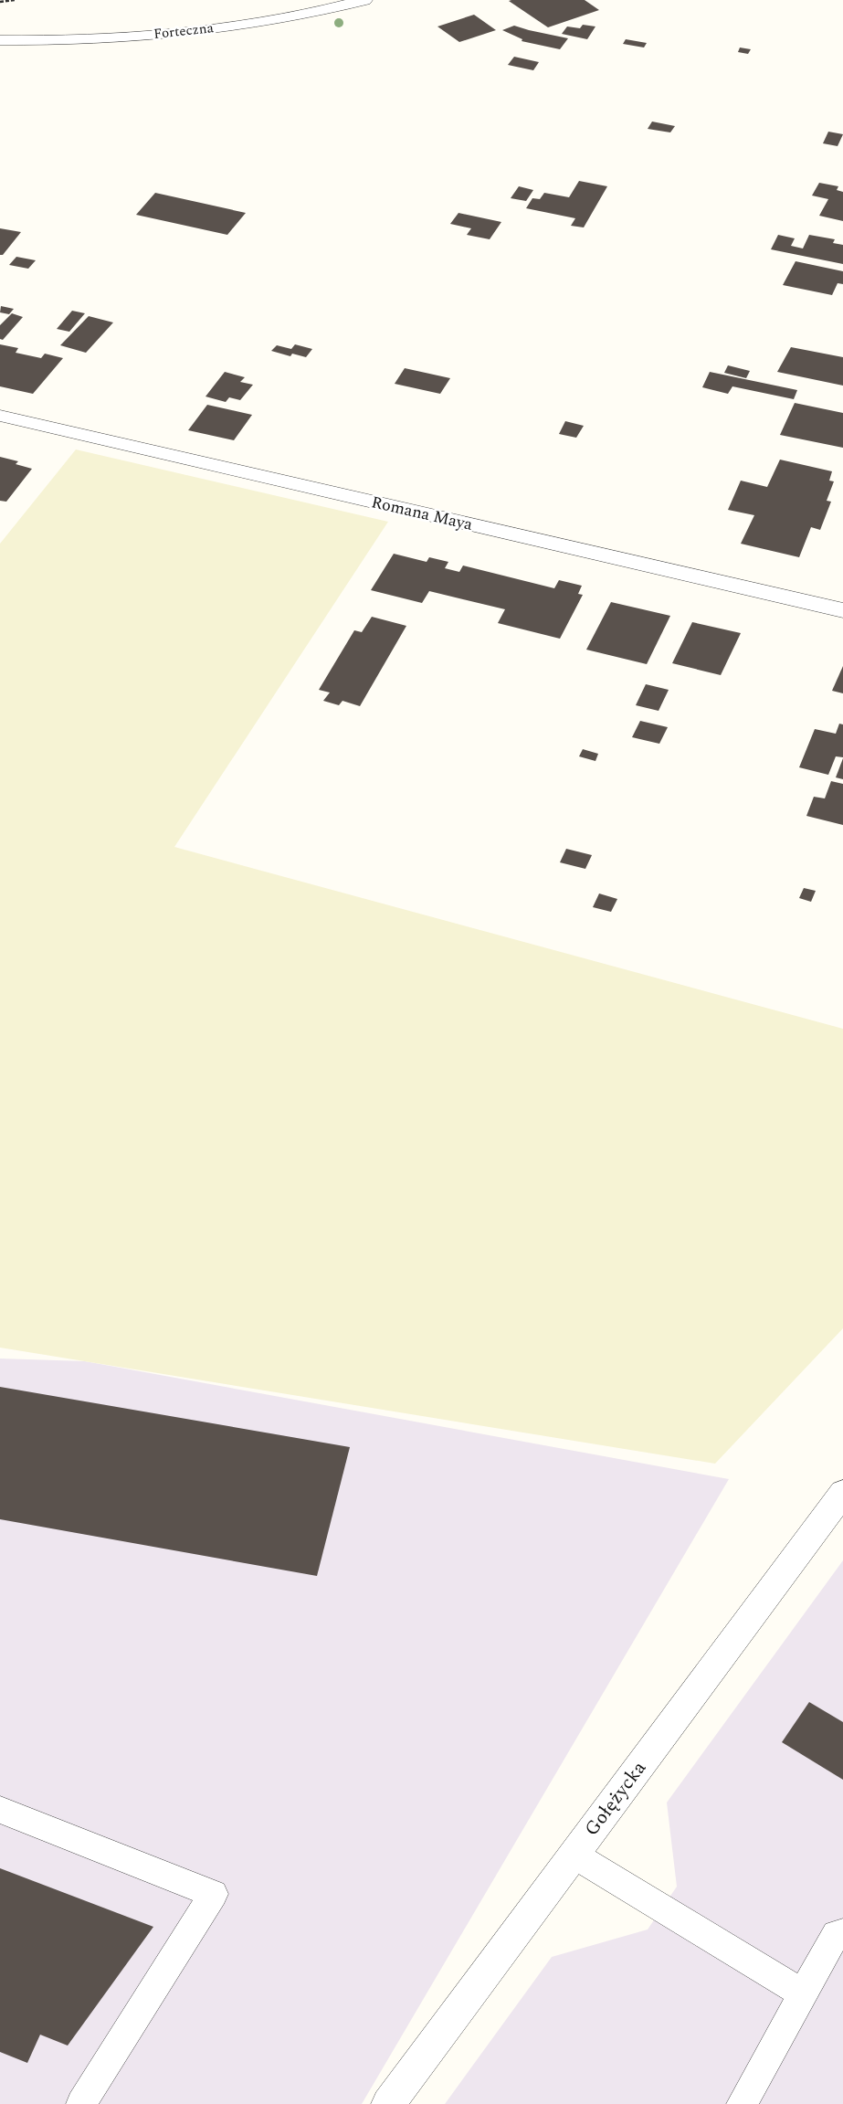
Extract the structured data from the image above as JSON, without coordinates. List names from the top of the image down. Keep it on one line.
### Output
{"streets":{"street":["Forteczna","Romana Maya","Gołężycka"]}}
